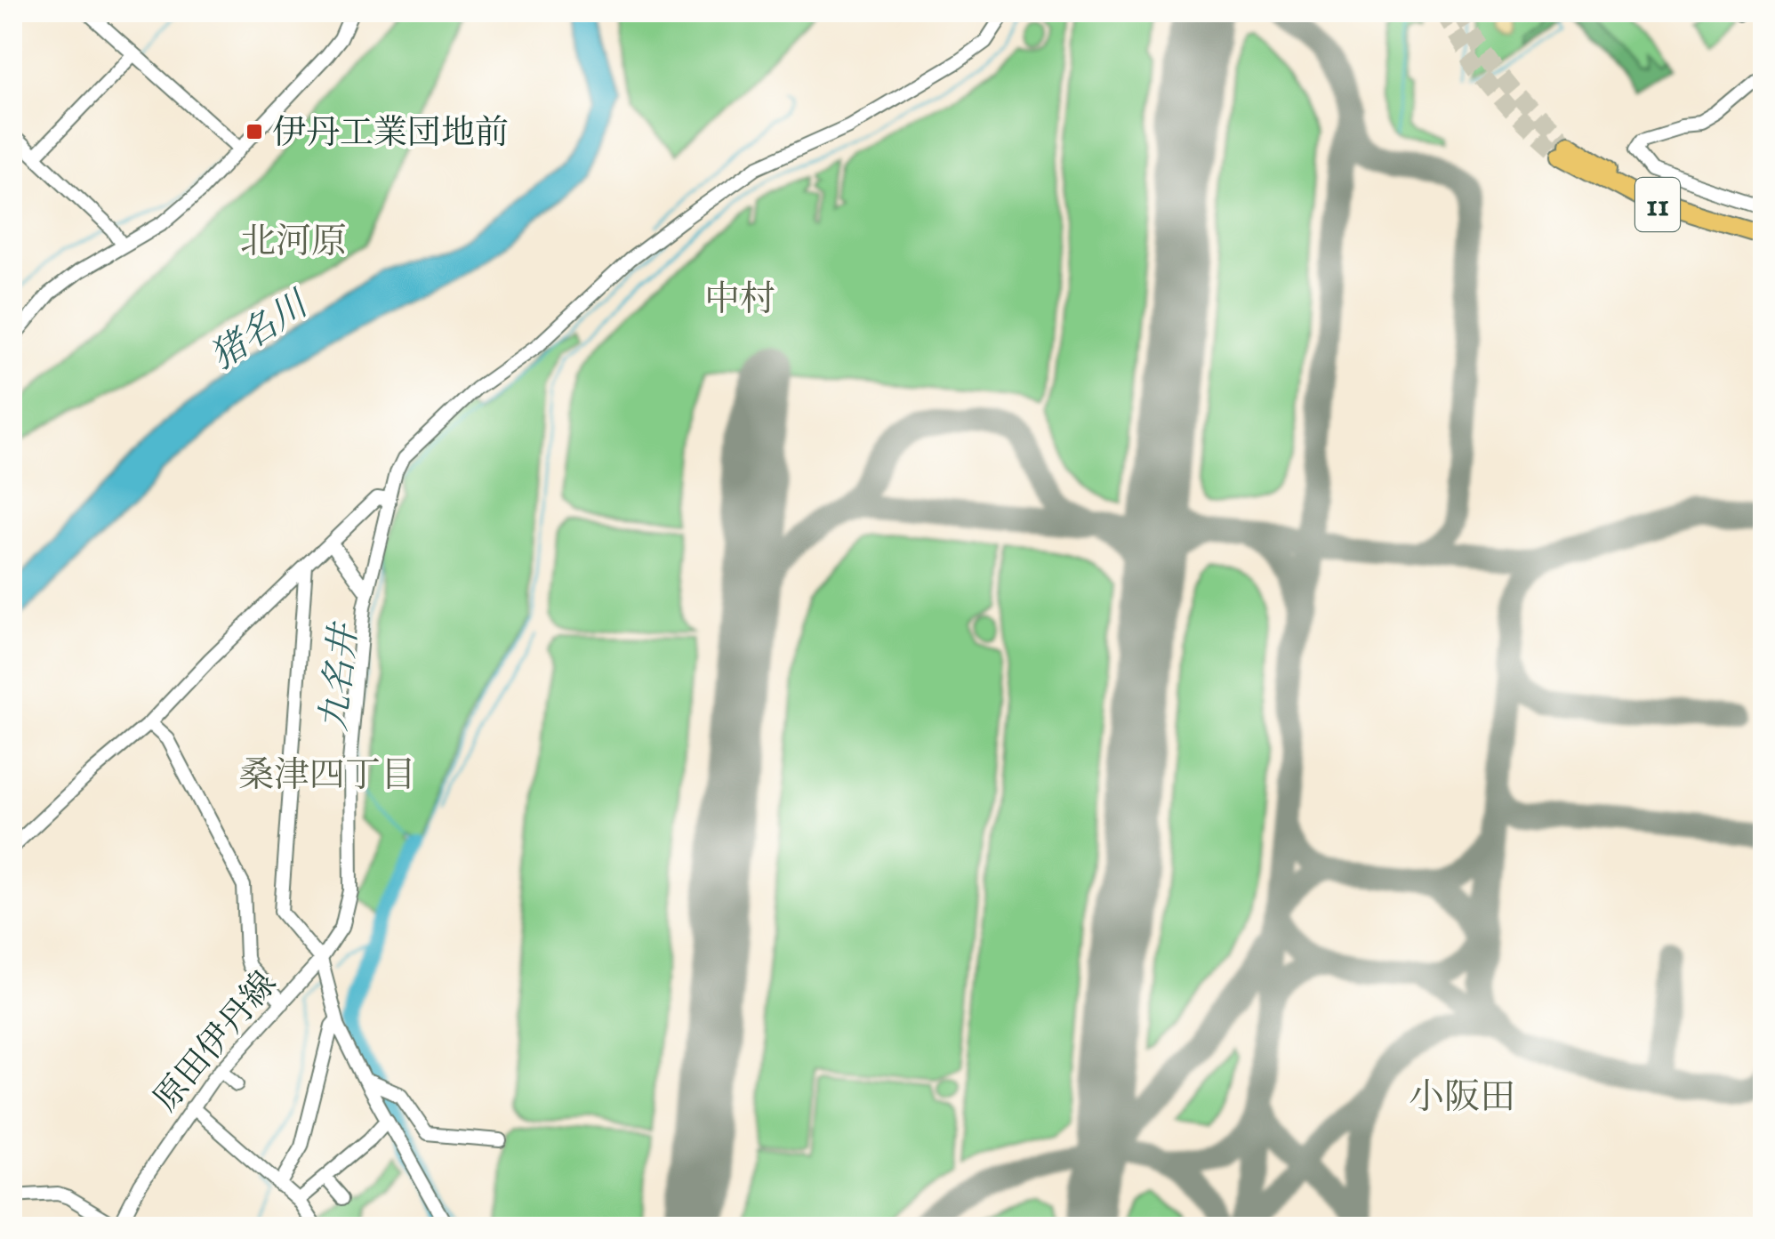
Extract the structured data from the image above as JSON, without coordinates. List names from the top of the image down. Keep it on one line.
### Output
{"streets":{"highway":["11"],"street":["原田伊丹線"]},"districts":["北河原","中村","桑津四丁目","小阪田"],"water":["猪名川","九名井"],"places":{"transit":["伊丹工業団地前"]}}
